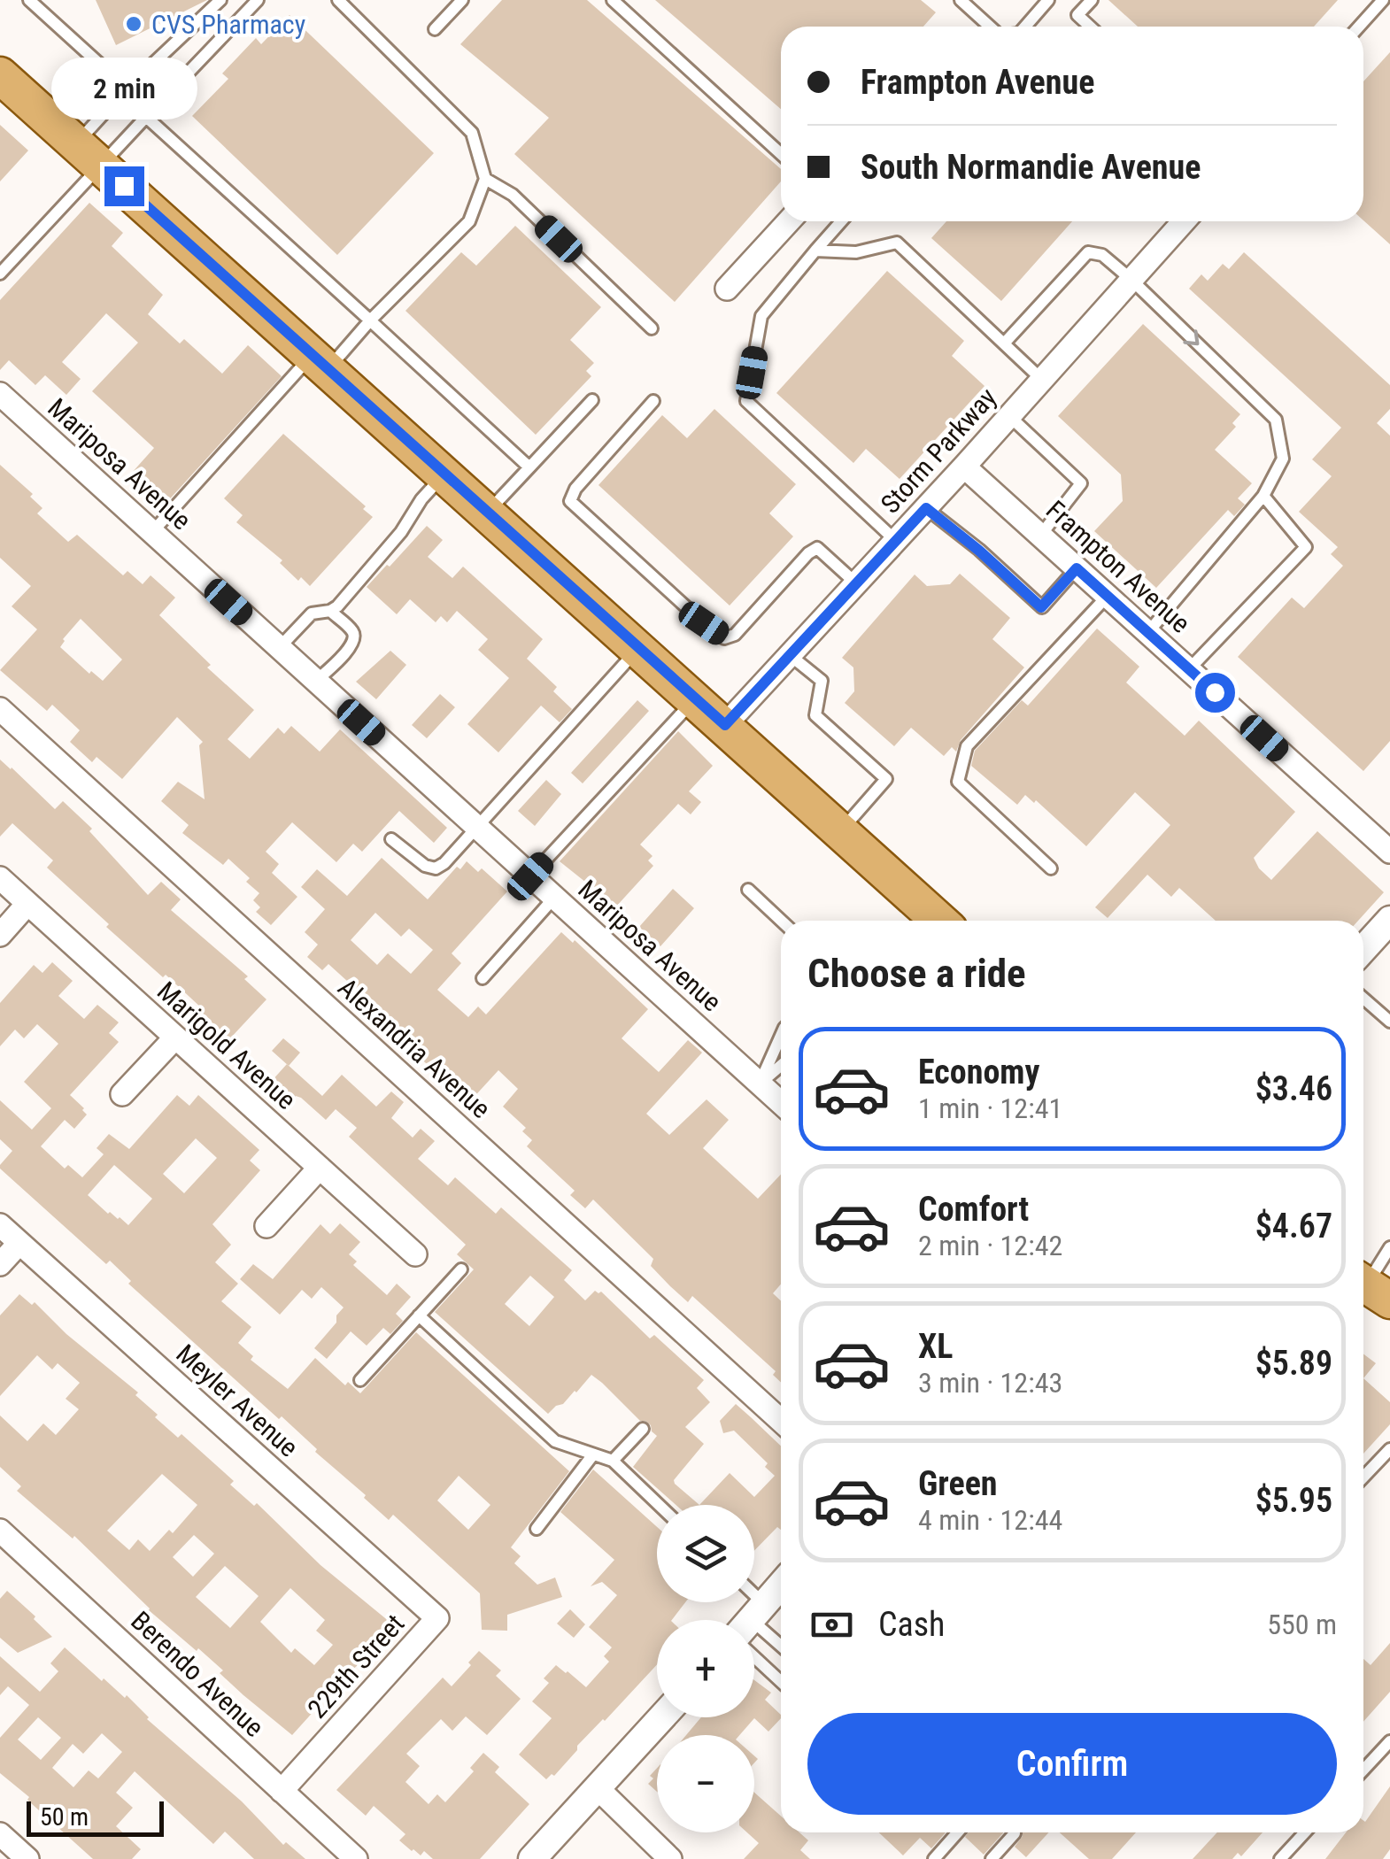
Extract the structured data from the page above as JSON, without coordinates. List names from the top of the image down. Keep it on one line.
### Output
{"streets":{"street":["Storm Parkway","Mariposa Avenue","Frampton Avenue","Marigold Avenue","Alexandria Avenue","Meyler Avenue","229th Street","Berendo Avenue"]},"crossings":[["Storm Parkway","Frampton Avenue"],["Meyler Avenue","229th Street"],["229th Street","Berendo Avenue"]],"places":["CVS Pharmacy"],"scale_bar":"50 m","page":{"banner":["Frampton Avenue","South Normandie Avenue"],"bubble":"2 min","heading":"Choose a ride","list":[{"name":"Economy","note":"1 min · 12:41","value":"$3.46"},{"name":"Comfort","note":"2 min · 12:42","value":"$4.67"},{"name":"XL","note":"3 min · 12:43","value":"$5.89"},{"name":"Green","note":"4 min · 12:44","value":"$5.95"}],"map_buttons":["+","−"],"pay":["Cash","550 m"],"buttons":"Confirm","scale":"50 m"}}
